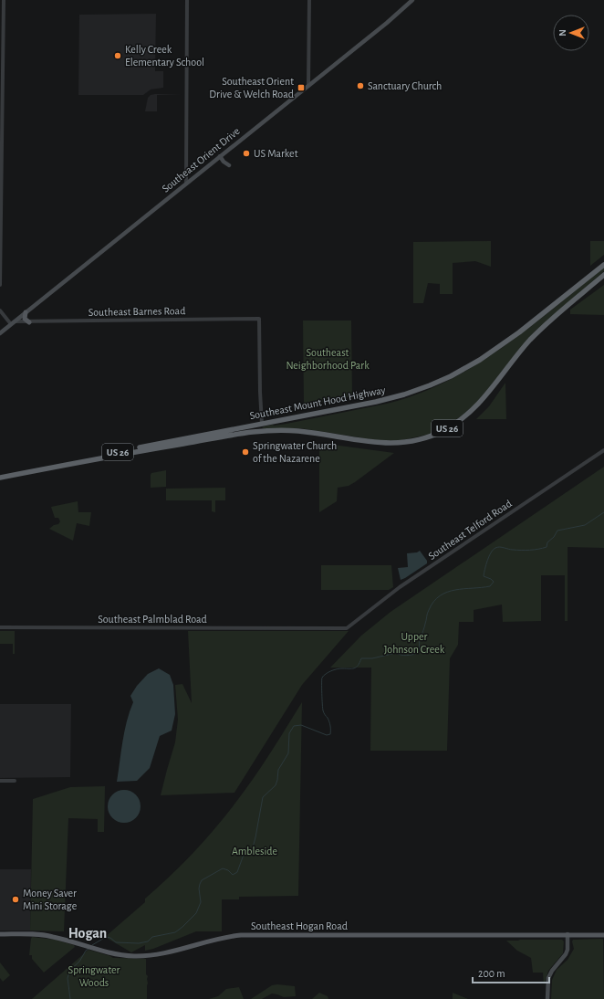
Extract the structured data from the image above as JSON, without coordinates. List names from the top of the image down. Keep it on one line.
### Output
{"streets":{"highway":["Southeast Mount Hood Highway","US 26"],"main road":["Southeast Orient Drive","Southeast Hogan Road"],"street":["Southeast Barnes Road","Southeast Telford Road","Southeast Palmblad Road"]},"crossings":[["Southeast Orient Drive","Southeast Barnes Road"],["Southeast Barnes Road","Southeast Mount Hood Highway"],["Southeast Telford Road","Southeast Palmblad Road"]],"districts":["Hogan"],"parks":["Southeast Neighborhood Park","Upper Johnson Creek","Ambleside","Springwater Woods"],"places":{"other":["Kelly Creek Elementary School","Sanctuary Church","US Market","Springwater Church of the Nazarene","Money Saver Mini Storage"],"transit":["Southeast Orient Drive & Welch Road"]},"scale_bar":"200 m","north":"left"}
